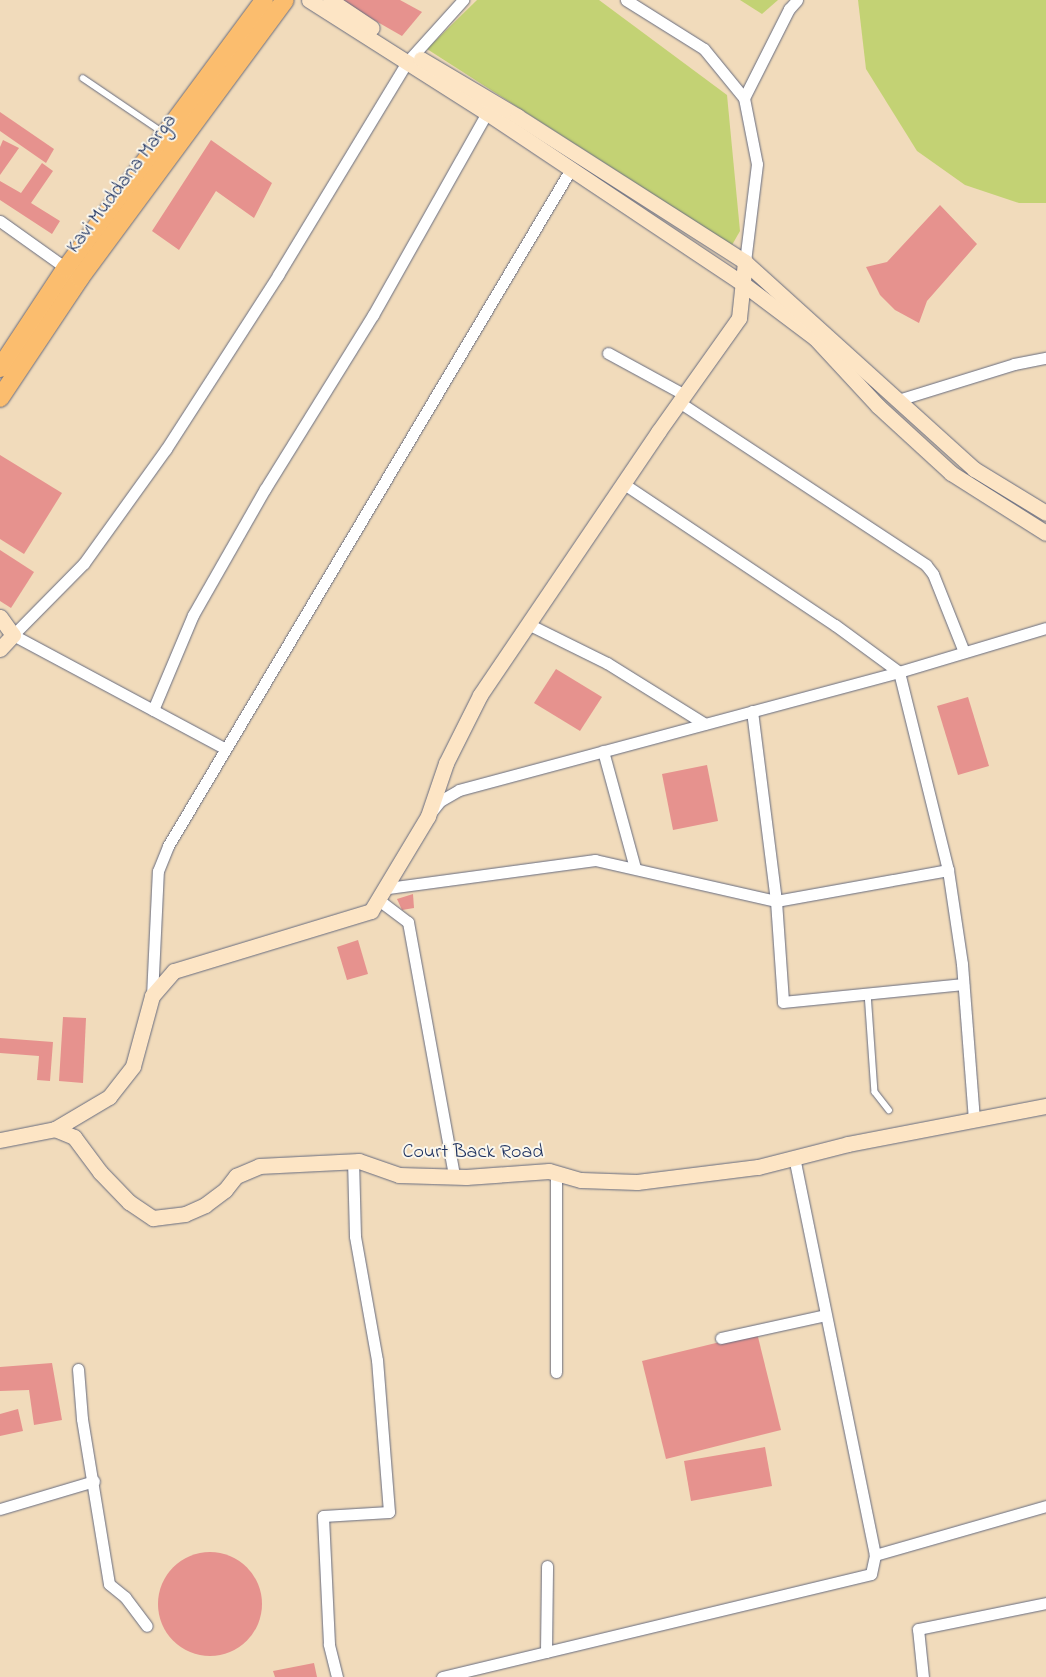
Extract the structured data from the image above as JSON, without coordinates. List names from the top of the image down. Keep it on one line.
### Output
{"streets":{"main road":["Kavi Muddana Marga"],"street":["Court Back Road"]}}
